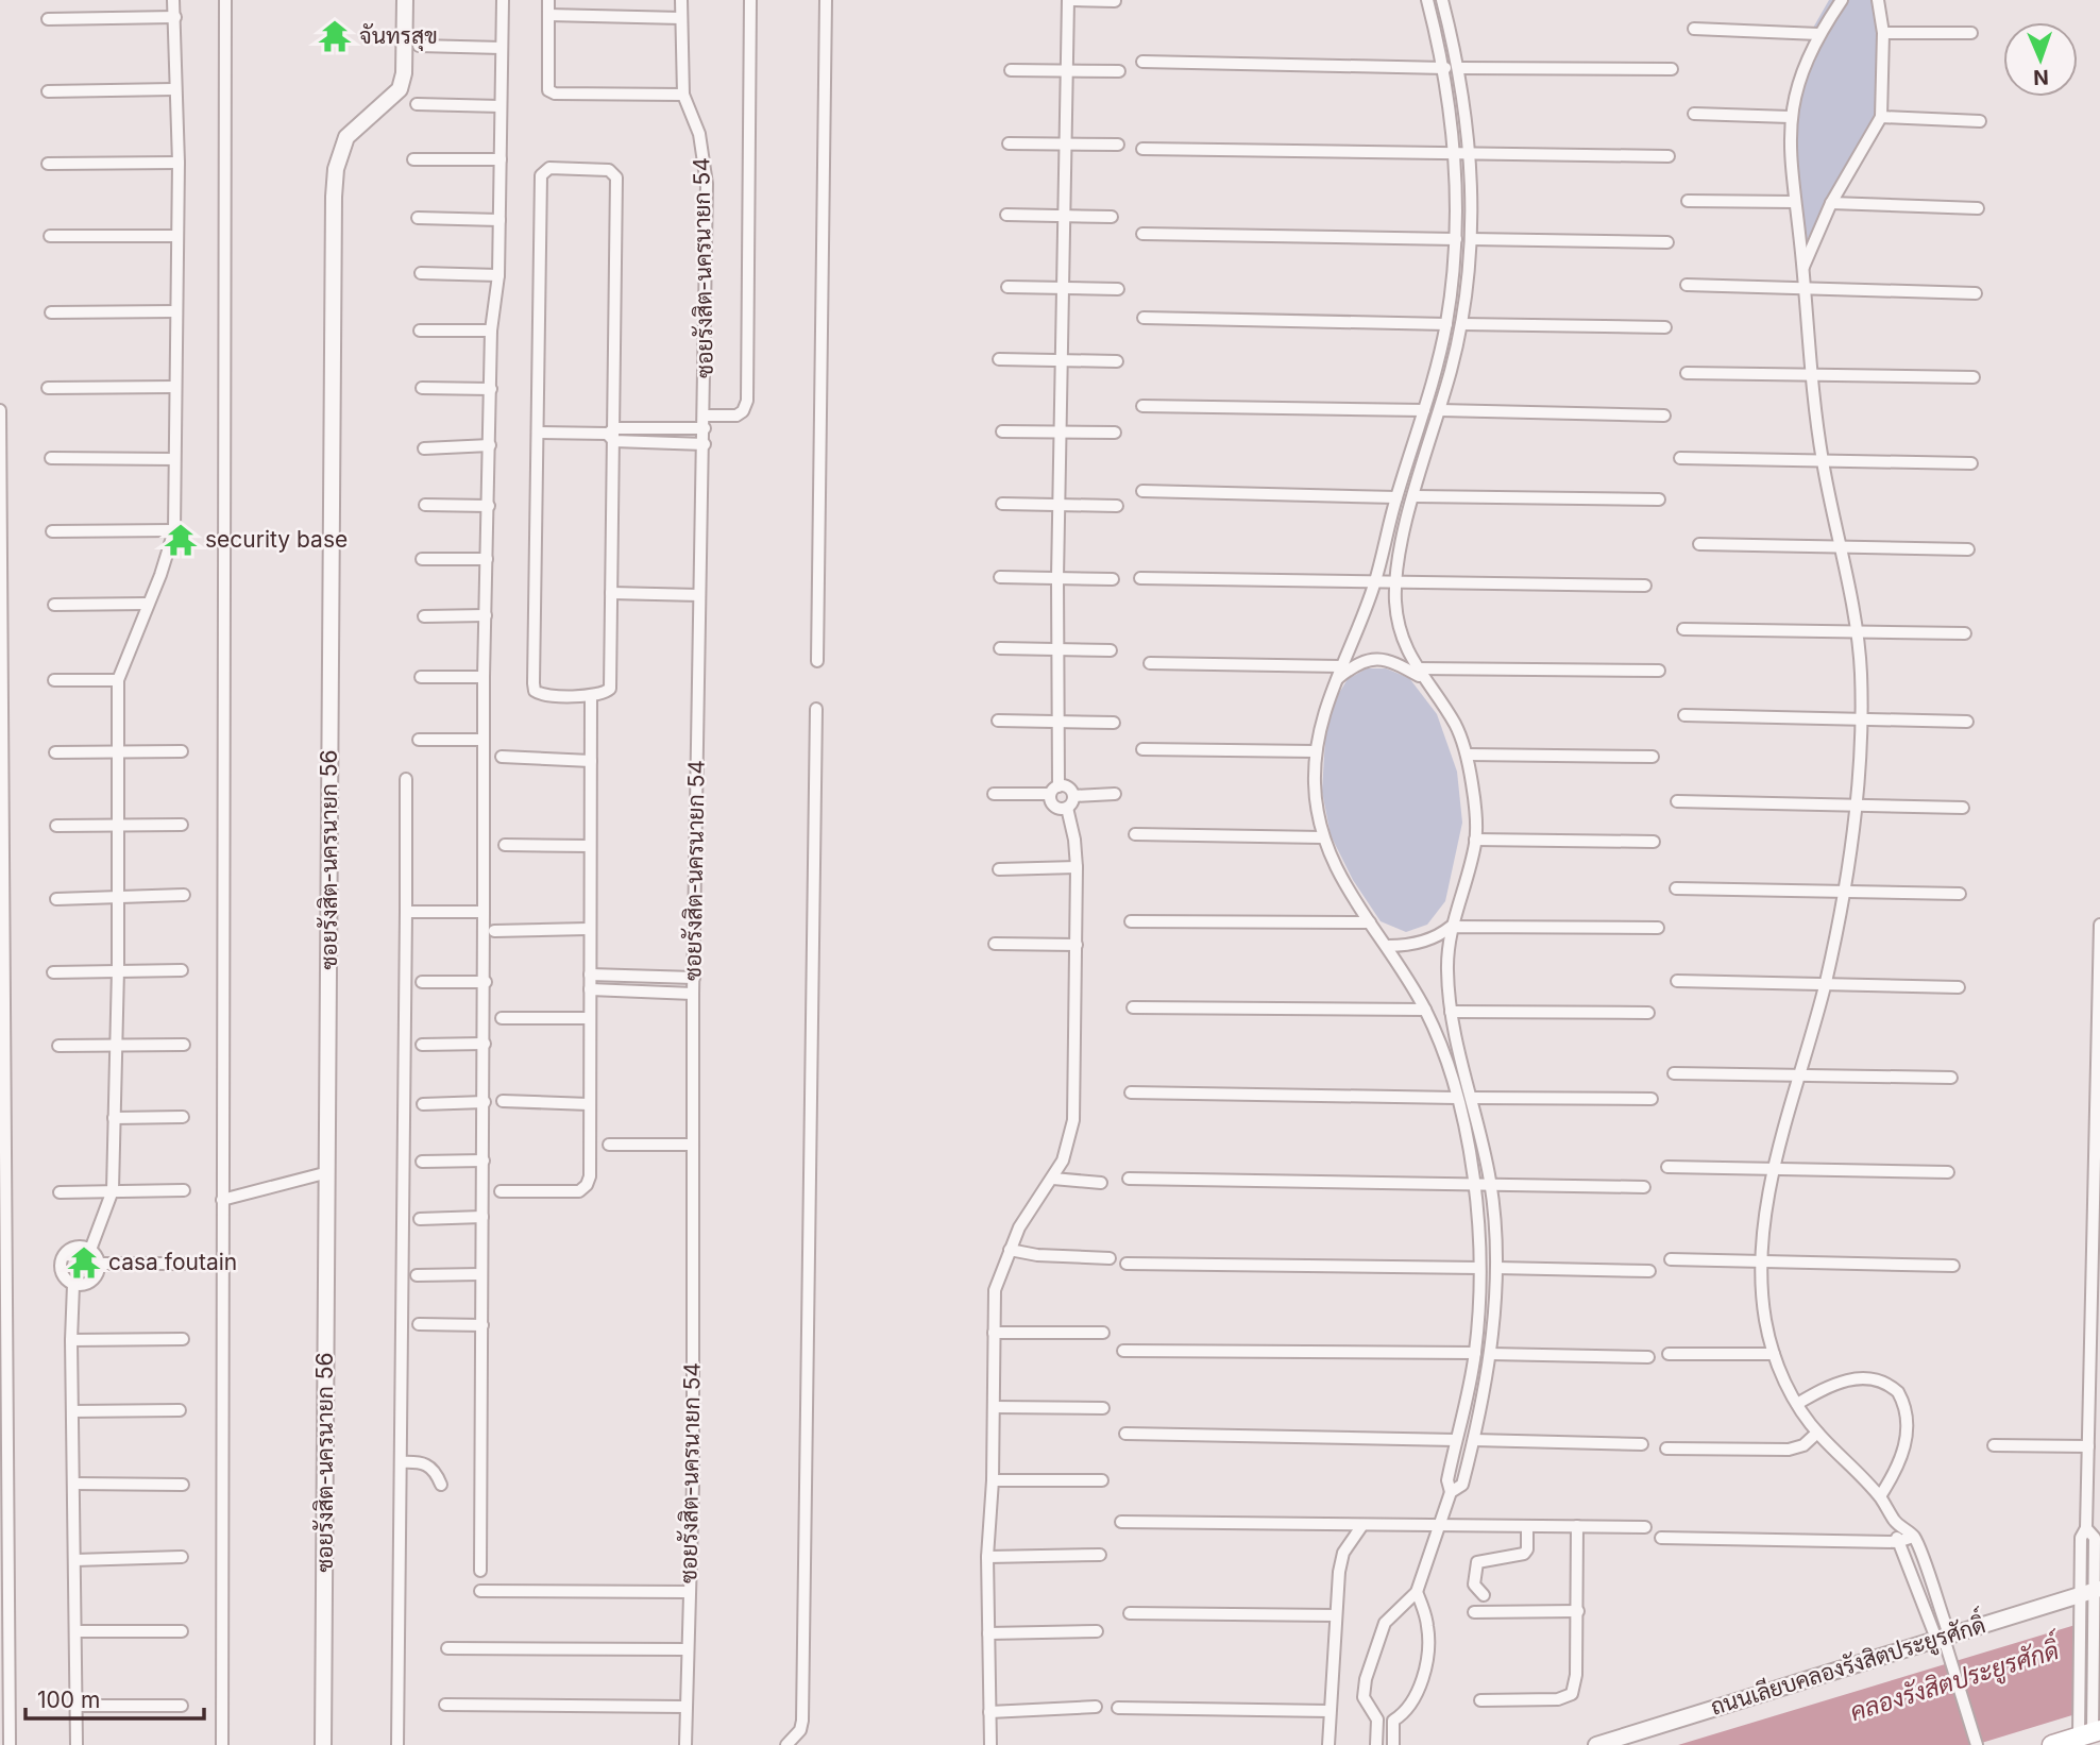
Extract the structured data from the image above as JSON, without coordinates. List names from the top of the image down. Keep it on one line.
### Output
{"streets":{"street":["ซอยรังสิต-นครนายก 54","ซอยรังสิต-นครนายก 56","ถนนเลียบคลองรังสิตประยูรศักดิ์"]},"water":["คลองรังสิตประยูรศักดิ์"],"places":{"temple":["จันทรสุข","security base","casa foutain"]},"scale_bar":"100 m","north":"bottom"}
